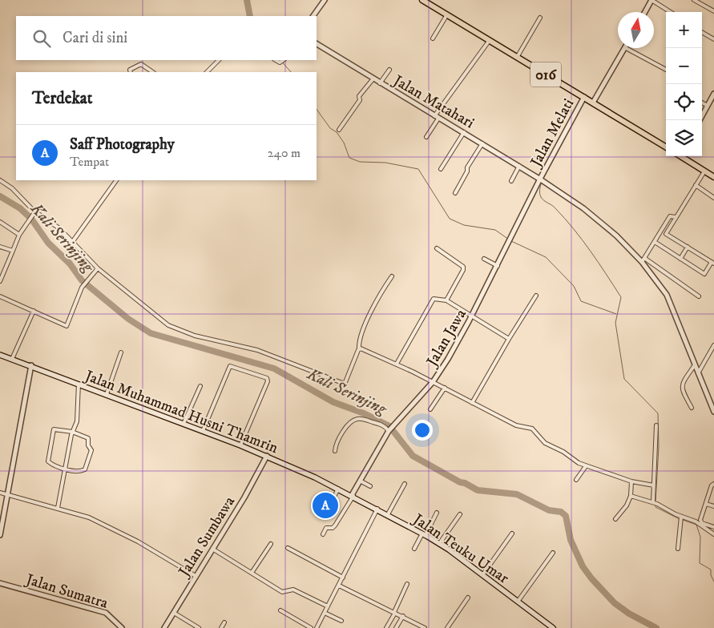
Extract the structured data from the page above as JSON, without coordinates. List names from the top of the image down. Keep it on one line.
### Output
{"streets":{"main road":["016","Jalan Muhammad Husni Thamrin","Jalan Teuku Umar"],"street":["Jalan Matahari","Jalan Melati","Jalan Jawa","Jalan Sumbawa","Jalan Sumatra"]},"crossings":[["016","Jalan Melati"],["Jalan Matahari","Jalan Melati"],["Jalan Matahari","Jalan Jawa"],["Jalan Melati","Jalan Jawa"],["Jalan Jawa","Jalan Muhammad Husni Thamrin"],["Jalan Jawa","Jalan Teuku Umar"],["Jalan Muhammad Husni Thamrin","Jalan Sumbawa"],["Jalan Muhammad Husni Thamrin","Jalan Teuku Umar"]],"water":["Kali Serinjing"],"north":"top","page":{"map_buttons":["+","−"],"search":"Cari di sini","heading":"Terdekat","list":[{"mark":"A","name":"Saff Photography","note":"Tempat","value":"240 m"}],"pins":"A"}}
